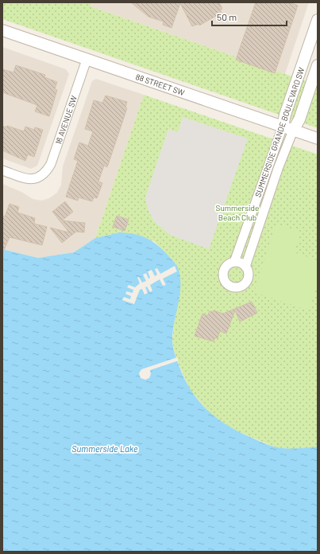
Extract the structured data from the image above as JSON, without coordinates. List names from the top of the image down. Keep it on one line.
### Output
{"streets":{"street":["88 STREET SW","16 AVENUE SW","SUMMERSIDE GRANDE BOULEVARD SW"]},"crossings":[["88 STREET SW","16 AVENUE SW"],["88 STREET SW","SUMMERSIDE GRANDE BOULEVARD SW"]],"water":["Summerside Lake"],"parks":["Summerside Beach Club"],"scale_bar":"50 m"}
